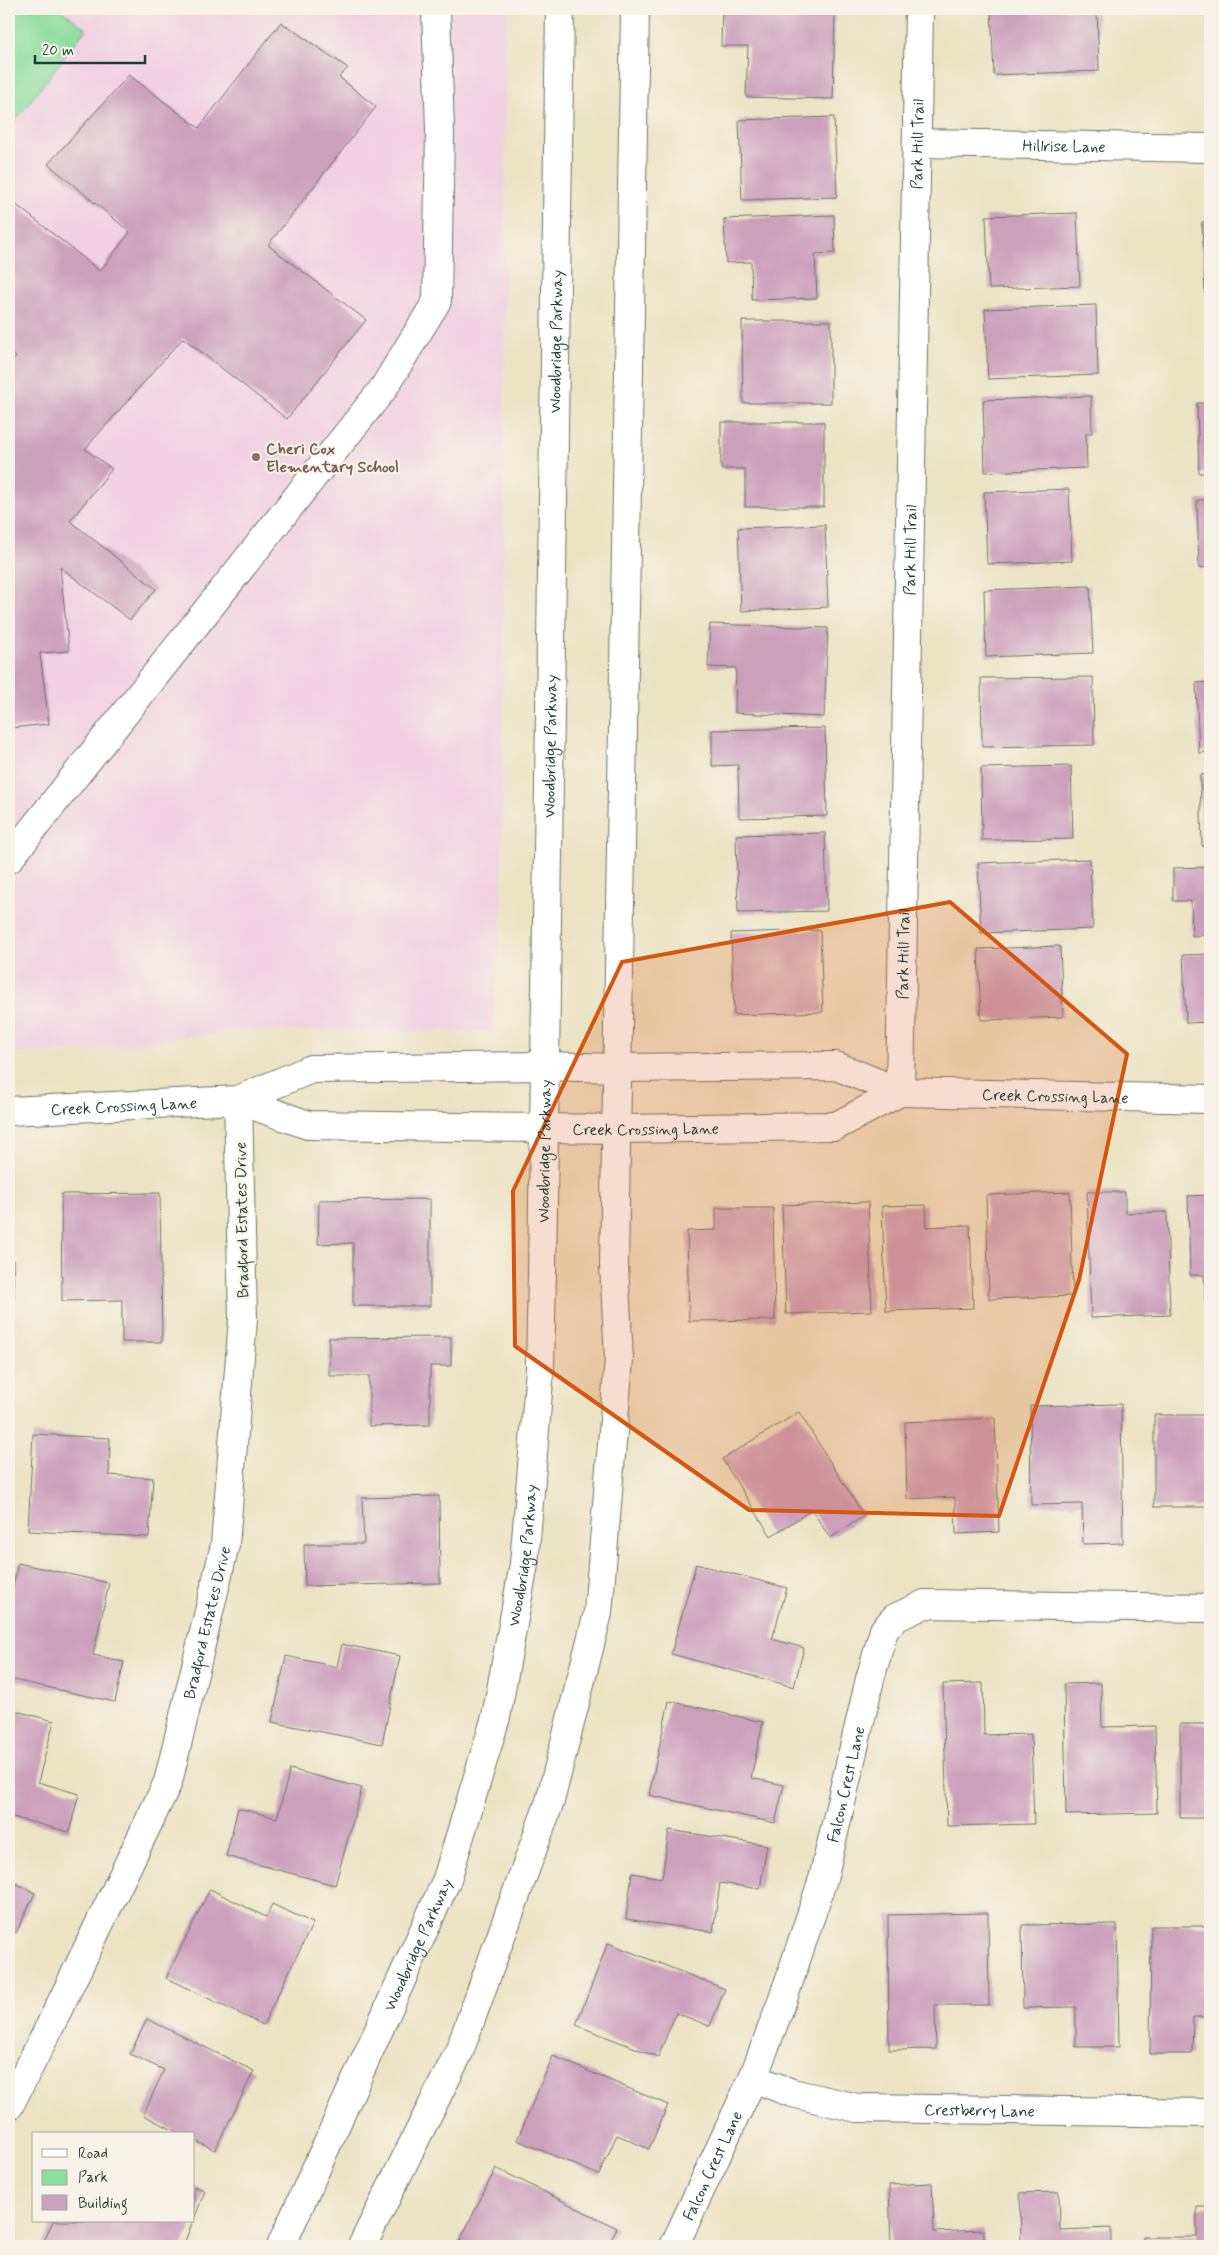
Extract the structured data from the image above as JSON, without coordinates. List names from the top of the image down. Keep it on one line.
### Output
{"streets":{"street":["Park Hill Trail","Hillrise Lane","Woodbridge Parkway","Creek Crossing Lane","Bradford Estates Drive","Falcon Crest Lane","Crestberry Lane"]},"crossings":[["Park Hill Trail","Hillrise Lane"],["Park Hill Trail","Creek Crossing Lane"],["Woodbridge Parkway","Creek Crossing Lane"],["Creek Crossing Lane","Bradford Estates Drive"],["Falcon Crest Lane","Crestberry Lane"]],"places":["Cheri Cox Elementary School"],"legend":["Road","Park","Building"],"scale_bar":"20 m"}
